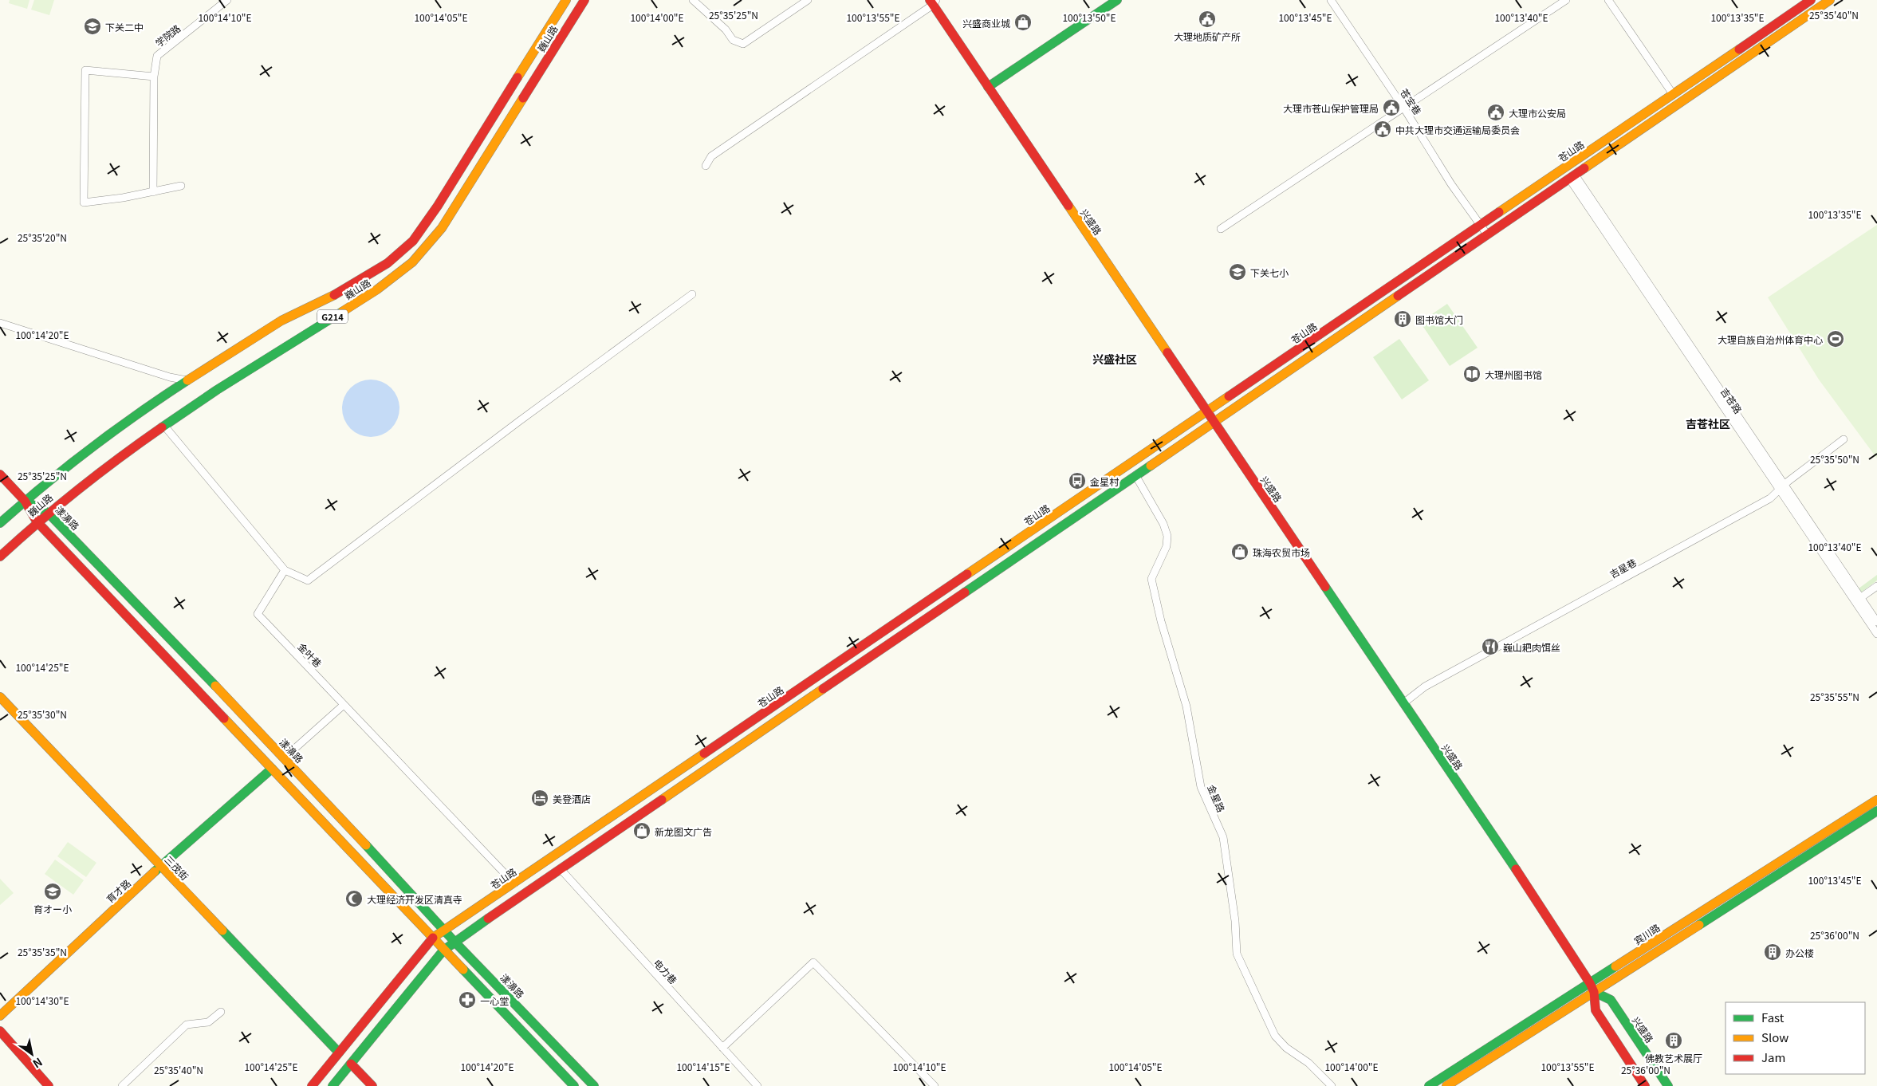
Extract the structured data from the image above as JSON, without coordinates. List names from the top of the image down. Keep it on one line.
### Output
{"streets":{"main road":["巍山路","苍山路","兴盛路","G214","漾濞路","三茂街","育才路","宾川路"],"street":["学院路","苍宝巷","吉苍路","吉星巷","金叶巷","金星路","电力巷"]},"crossings":[["巍山路","漾濞路"],["苍宝巷","苍山路"],["苍山路","兴盛路"],["苍山路","漾濞路"],["苍山路","金叶巷"],["苍山路","三茂街"],["兴盛路","吉星巷"],["兴盛路","宾川路"],["吉苍路","吉星巷"],["三茂街","育才路"]],"districts":["兴盛社区","吉苍社区"],"places":{"public building":["大理地质矿产所","大理市苍山保护管理局","大理市公安局","中共大理市交通运输局委员会"],"shop":["兴盛商业城","珠海农贸市场","新龙图文广告"],"school or university":["下关二中","下关七小","育オー小"],"building":["图书馆大门","办公楼","佛教艺术展厅"],"sports":["大理自族自治州体育中心"],"library":["大理州图书馆"],"bus stop":["金星村"],"restaurant":["巍山耙肉饵丝"],"hotel":["美登酒店"],"mosque":["大理经济开发区清真寺"],"pharmacy":["一心堂"]},"legend":["Fast","Slow","Jam"],"north":"bottom right","coordinates":["25°35'25\"N","25°35'40\"N","100°14'10\"E","100°14'05\"E","100°14'00\"E","100°13'55\"E","100°13'50\"E","100°13'45\"E","100°13'40\"E","100°13'35\"E","25°35'20\"N","100°14'20\"E","25°35'50\"N","100°14'25\"E","25°35'55\"N","25°35'30\"N","25°36'00\"N","25°35'35\"N","100°14'30\"E","100°14'15\"E"]}
